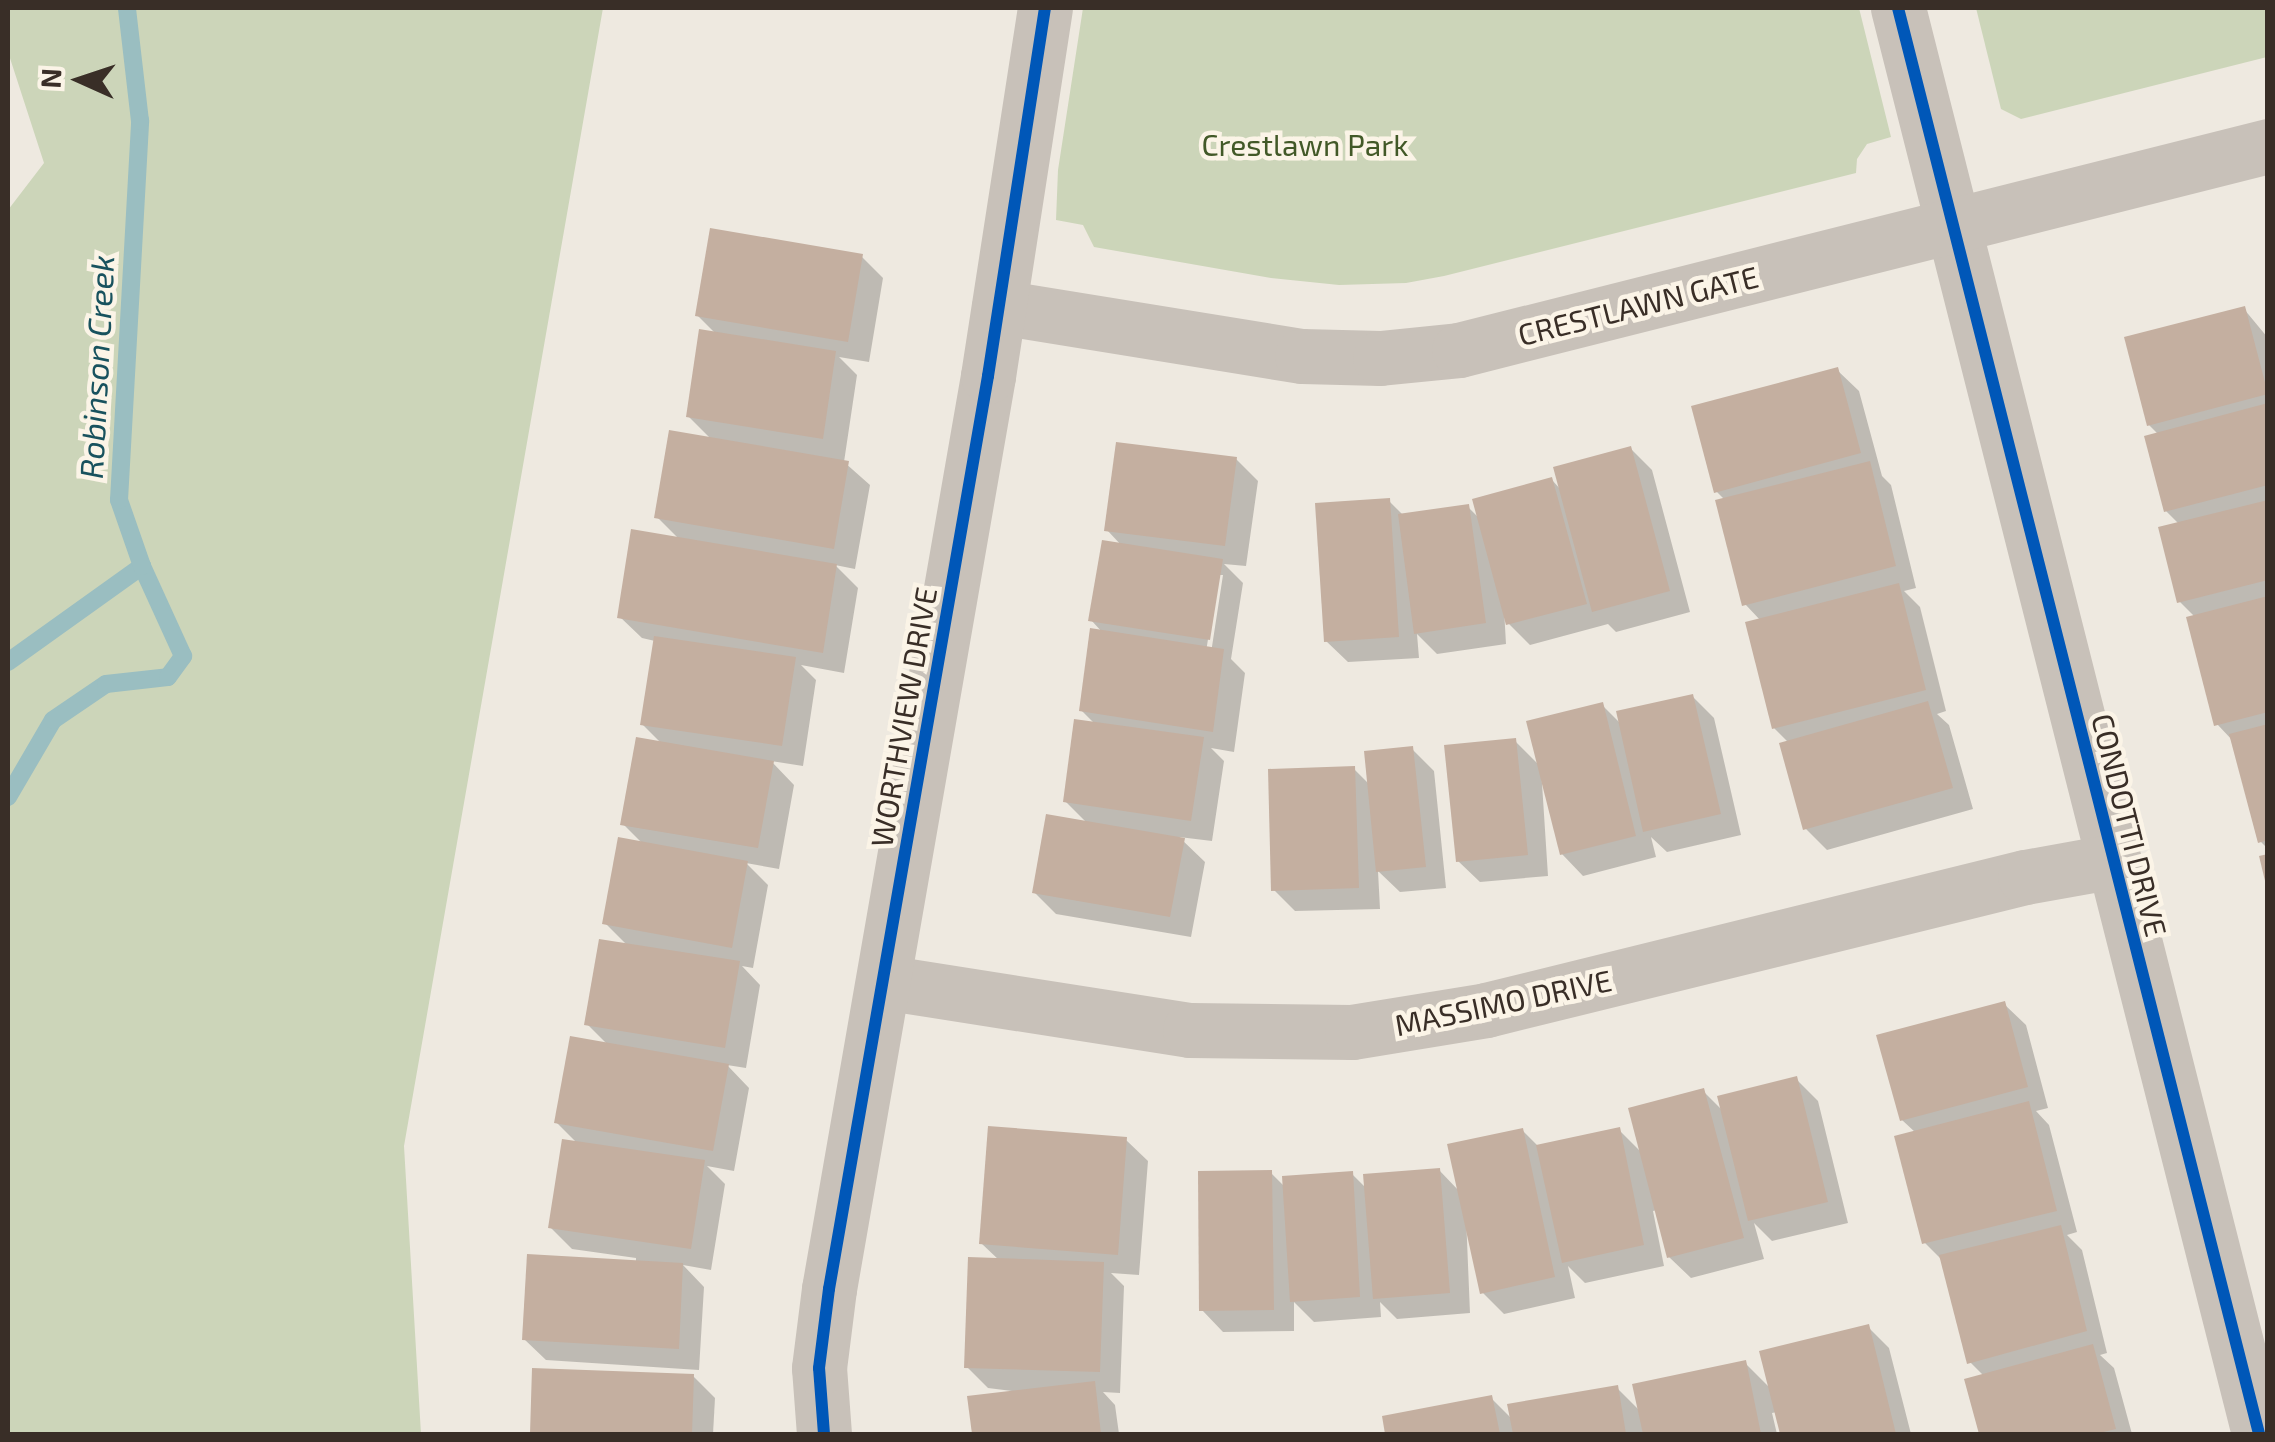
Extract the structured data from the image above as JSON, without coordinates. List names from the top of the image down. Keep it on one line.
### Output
{"streets":{"street":["CRESTLAWN GATE","WORTHVIEW DRIVE","CONDOTTI DRIVE","MASSIMO DRIVE"]},"crossings":[["CRESTLAWN GATE","WORTHVIEW DRIVE"],["CRESTLAWN GATE","CONDOTTI DRIVE"],["WORTHVIEW DRIVE","MASSIMO DRIVE"],["CONDOTTI DRIVE","MASSIMO DRIVE"]],"water":["Robinson Creek"],"parks":["Crestlawn Park"],"north":"left"}
